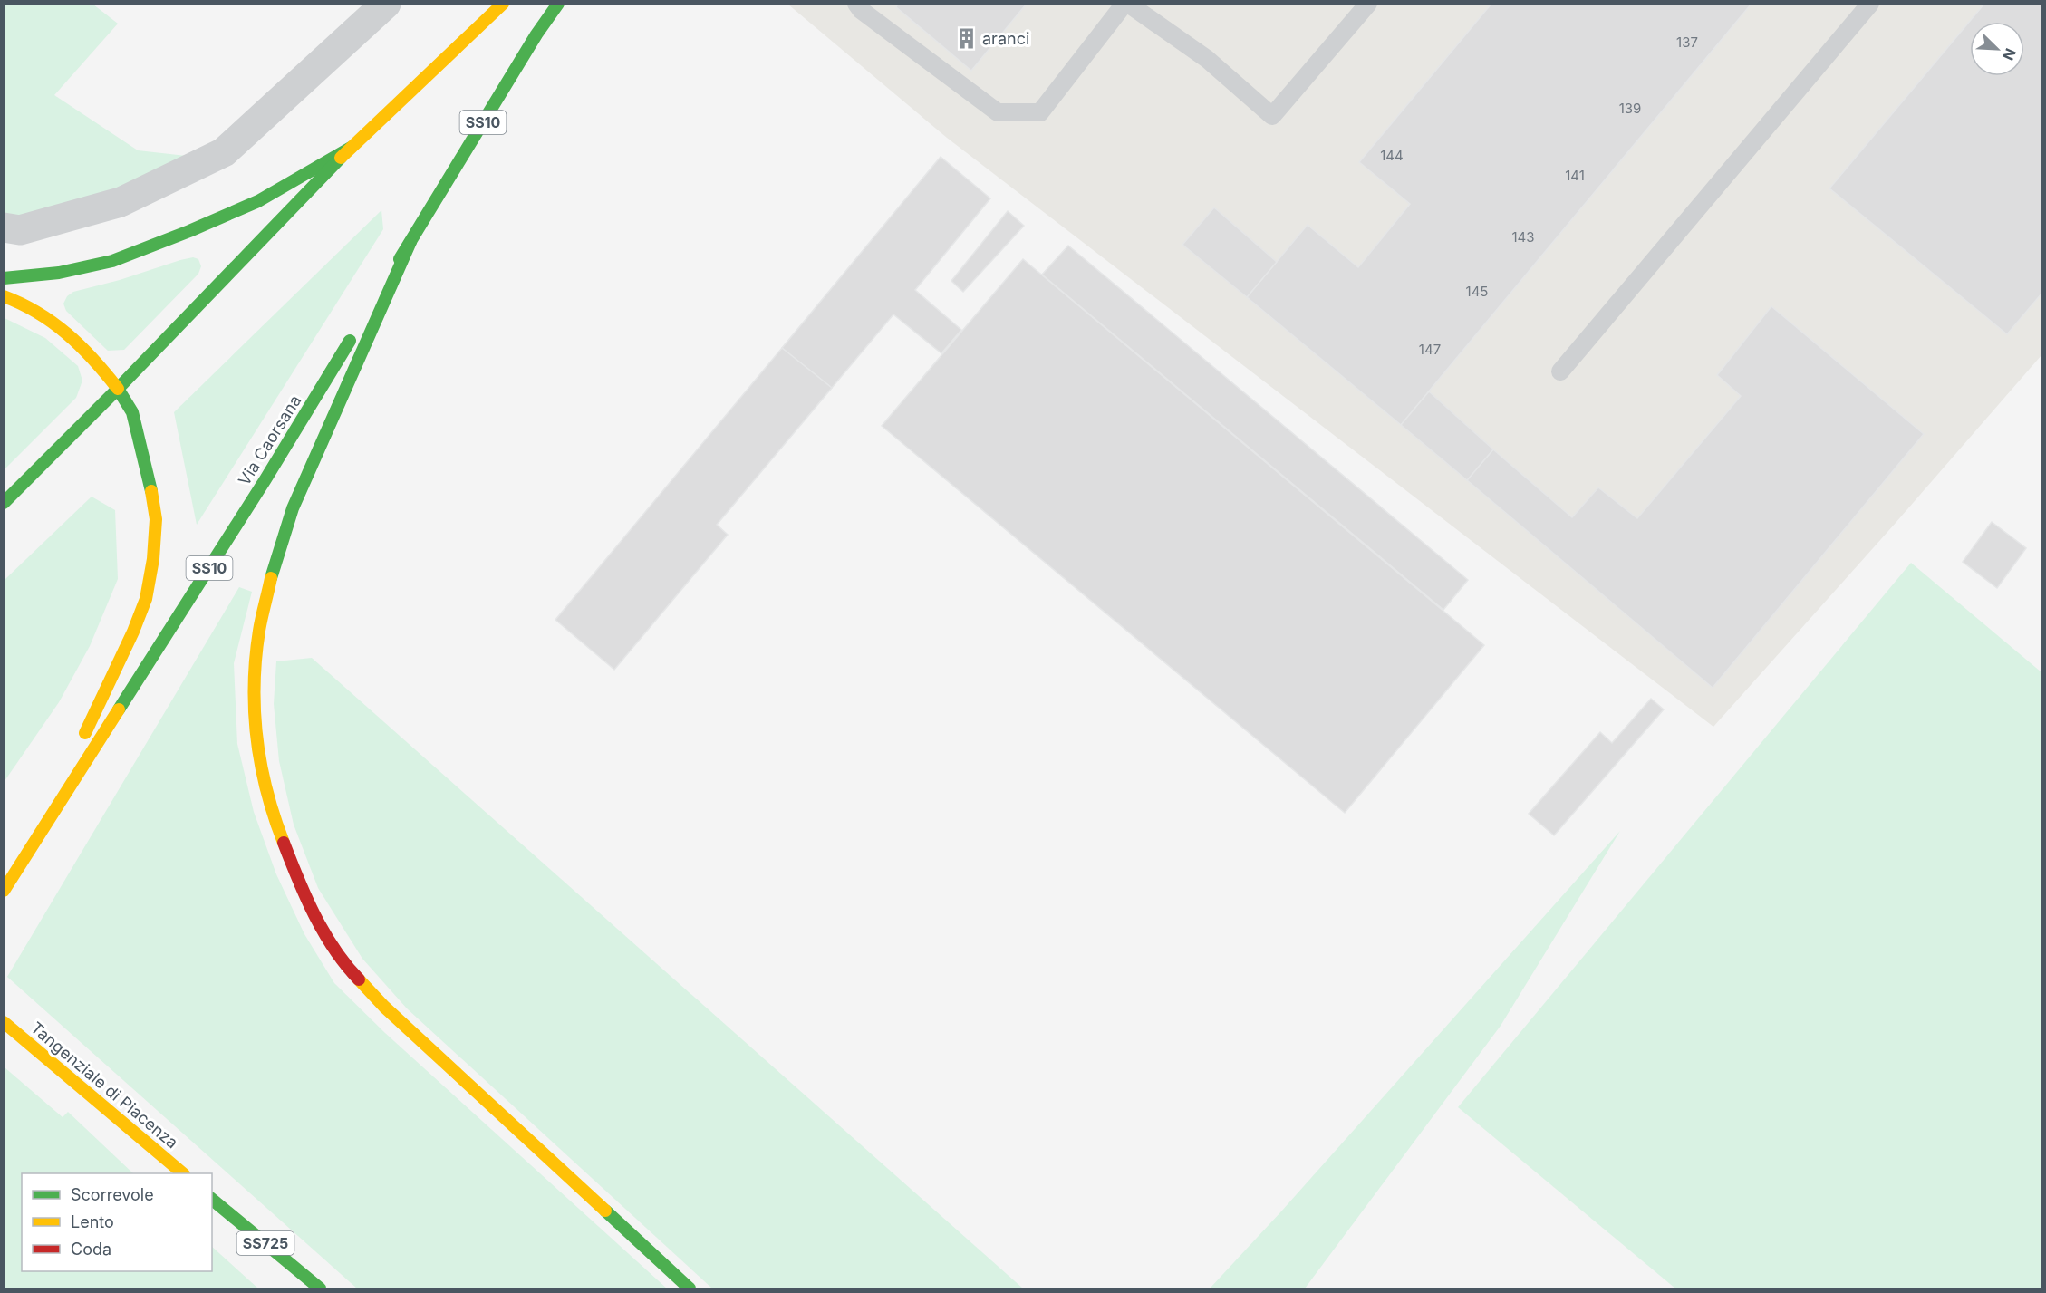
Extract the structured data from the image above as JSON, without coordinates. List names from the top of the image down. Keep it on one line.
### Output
{"streets":{"main road":["SS10","Via Caorsana","Tangenziale di Piacenza","SS725"]},"places":{"building":["aranci"]},"house_numbers":["137","139","144","141","143","145","147"],"legend":["Scorrevole","Lento","Coda"],"north":"bottom right"}
